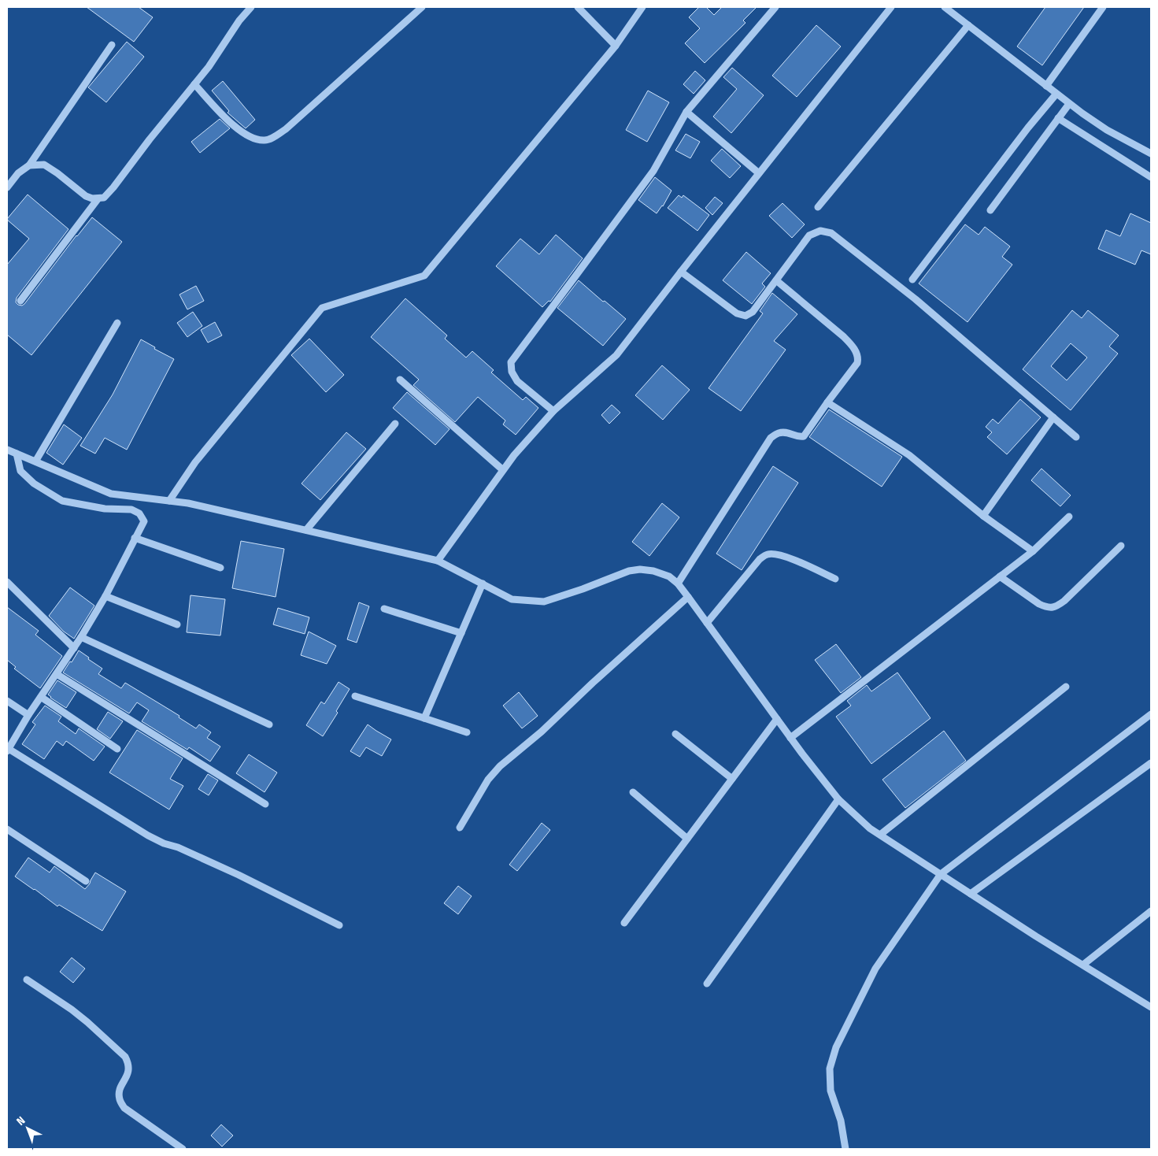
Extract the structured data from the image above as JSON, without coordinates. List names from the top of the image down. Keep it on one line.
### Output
{"north":"top left"}
